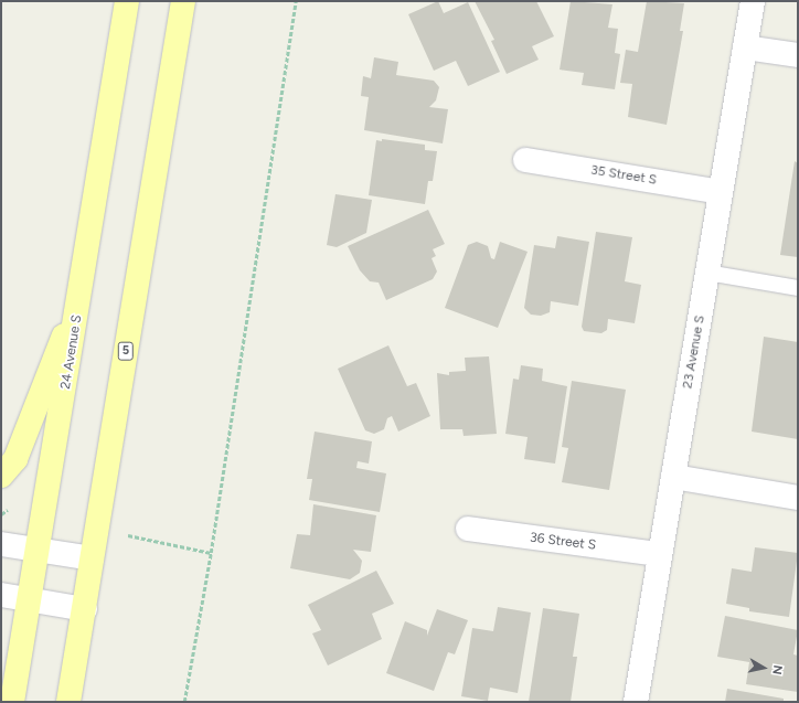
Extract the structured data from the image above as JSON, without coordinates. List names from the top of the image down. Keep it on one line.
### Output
{"streets":{"main road":["5","24 Avenue S"],"street":["35 Street S","23 Avenue S","36 Street S"]},"crossings":[["35 Street S","23 Avenue S"],["23 Avenue S","36 Street S"]],"north":"right"}
